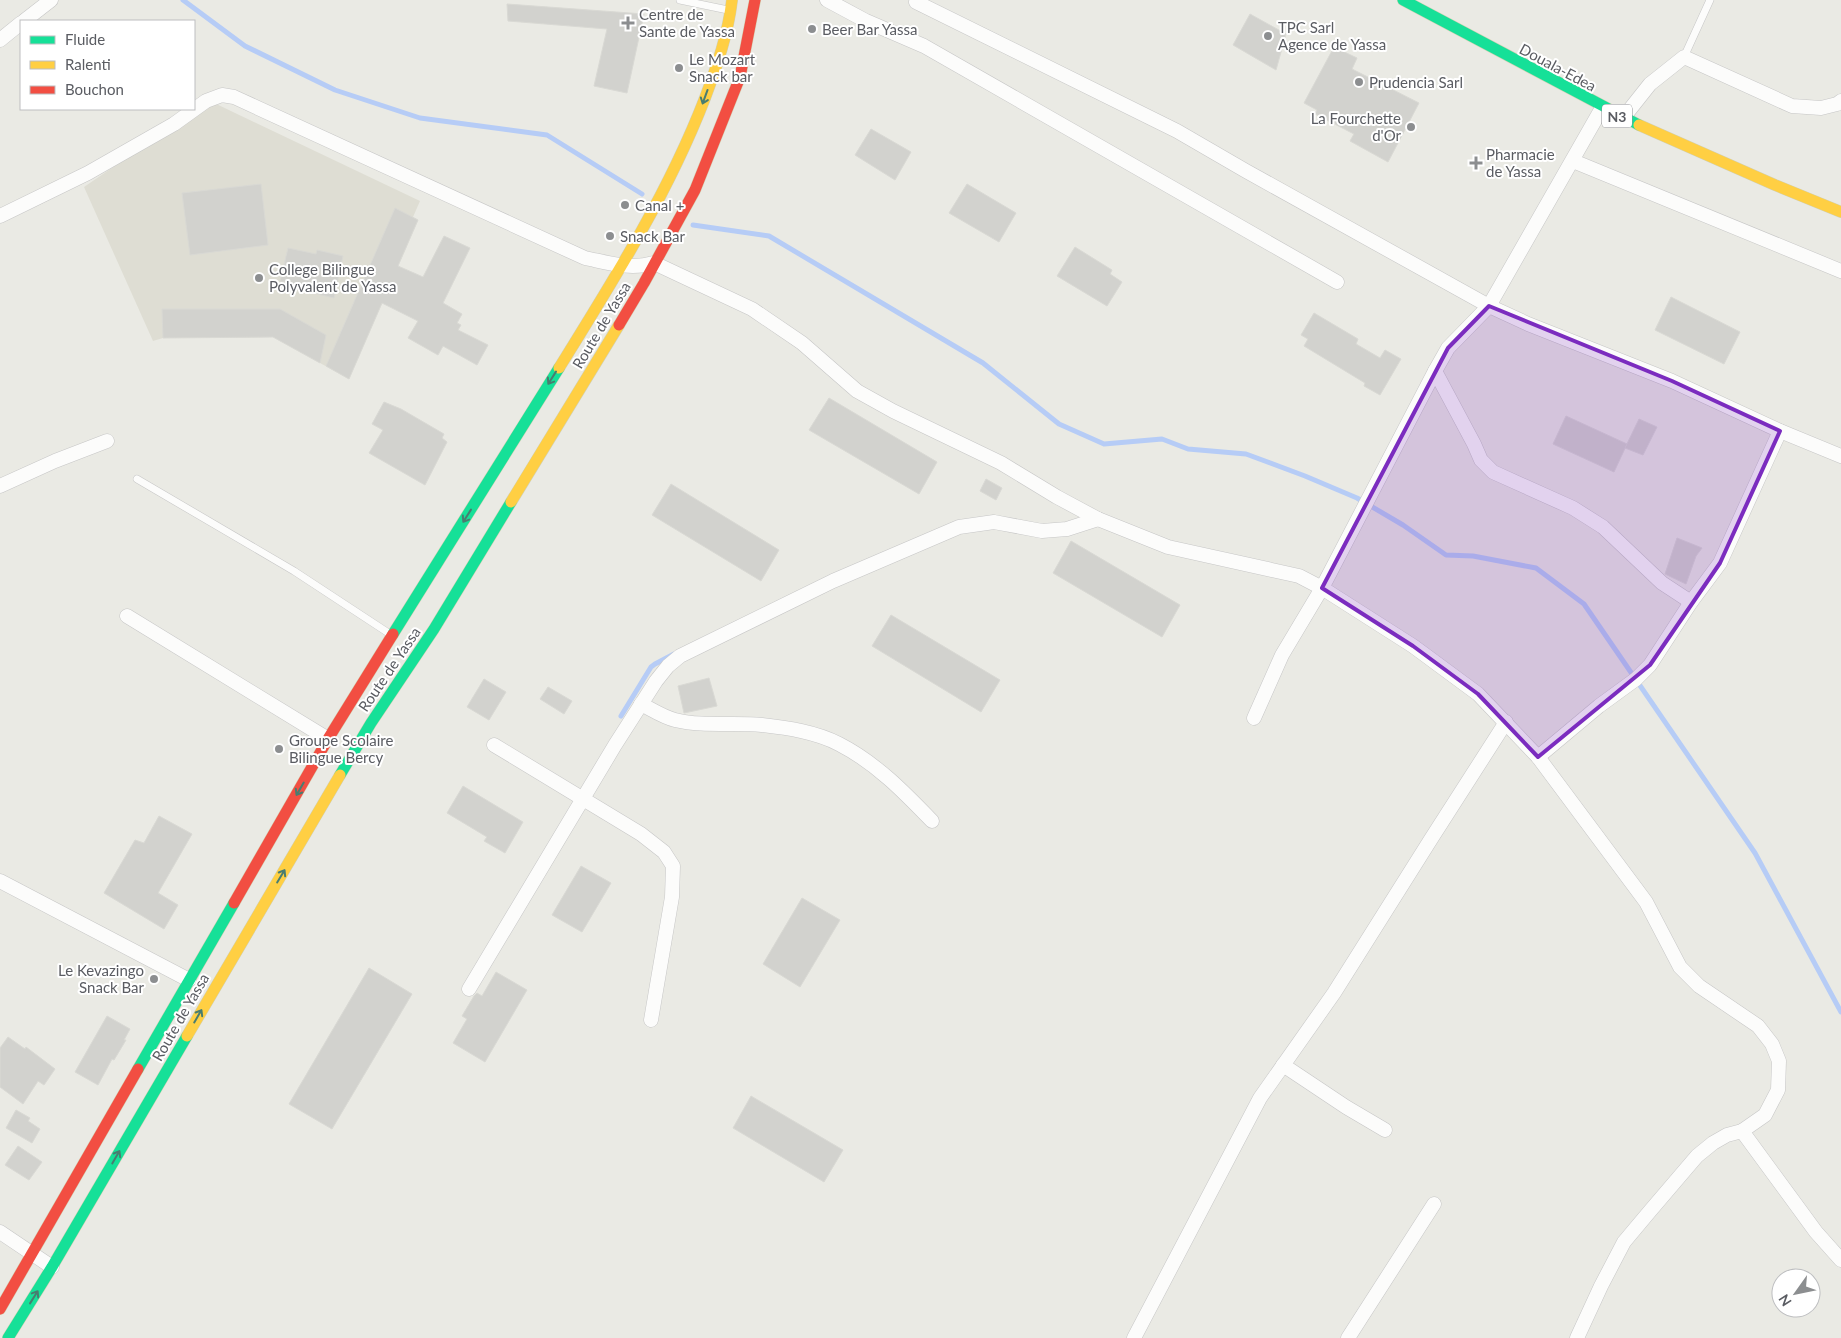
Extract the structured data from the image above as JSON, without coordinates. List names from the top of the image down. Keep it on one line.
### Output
{"streets":{"main road":["Douala-Edea","N3","Route de Yassa"]},"places":{"health":["Centre de Sante de Yassa","Pharmacie de Yassa"],"other":["Beer Bar Yassa","TPC Sarl Agence de Yassa","Le Mozart Snack bar","Prudencia Sarl","La Fourchette d'Or","Canal +","Snack Bar","College Bilingue Polyvalent de Yassa","Groupe Scolaire Bilingue Bercy","Le Kevazingo Snack Bar"]},"legend":["Fluide","Ralenti","Bouchon"],"north":"bottom left"}
